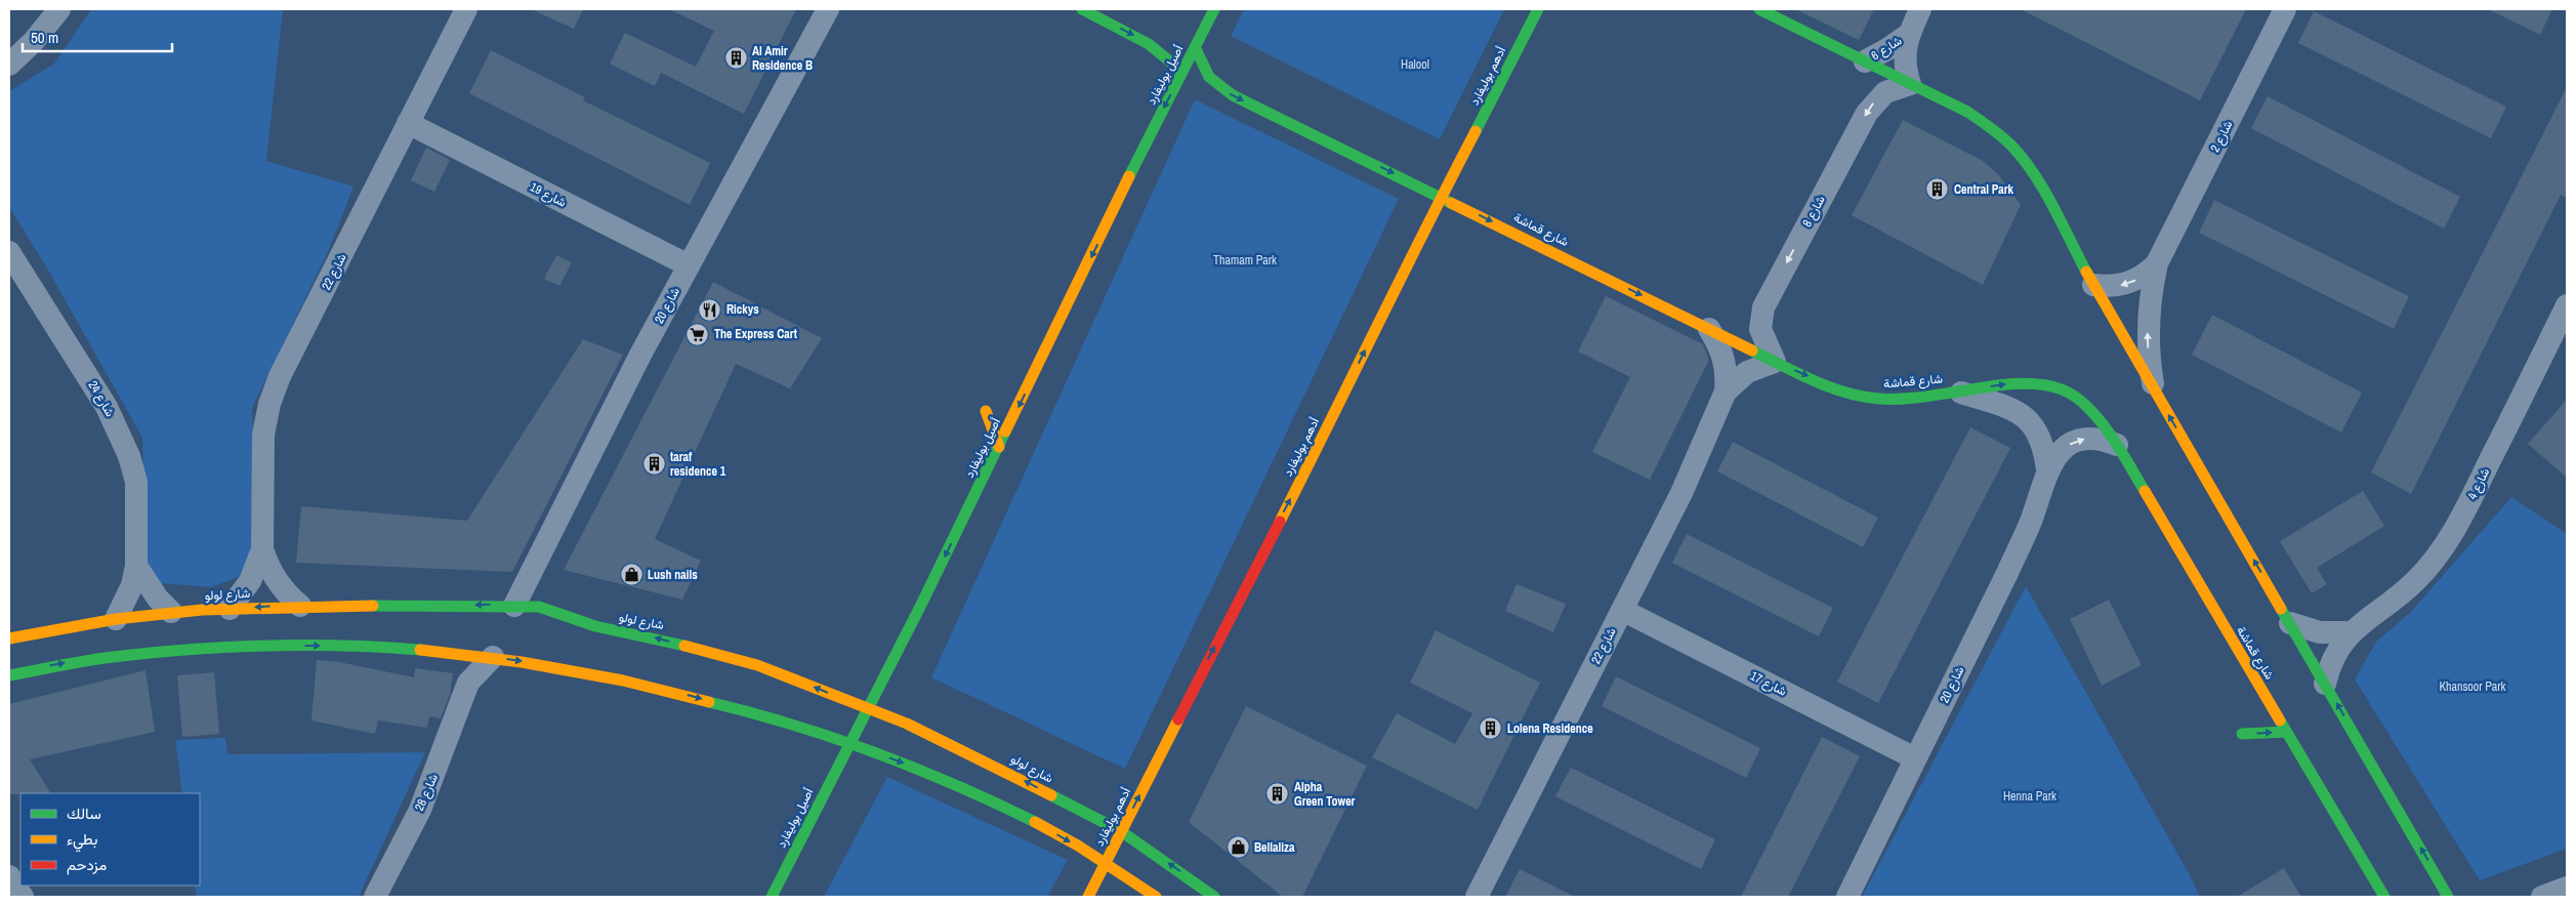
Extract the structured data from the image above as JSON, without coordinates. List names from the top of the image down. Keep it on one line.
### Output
{"streets":{"street":["شارع 6","أصيل بوليفارد","أدهم بوليفارد","شارع 2","شارع 19","شارع 8","شارع قماشة","شارع 22","شارع 20","شارع 24","شارع 4","شارع لولو","شارع 17","شارع 28"]},"crossings":[["شارع 6","شارع 8"],["أصيل بوليفارد","شارع قماشة"],["أصيل بوليفارد","شارع لولو"],["أدهم بوليفارد","شارع قماشة"],["أدهم بوليفارد","شارع لولو"],["شارع 19","شارع 22"],["شارع 19","شارع 20"],["شارع 8","شارع قماشة"],["شارع 8","شارع 22"],["شارع قماشة","شارع 22"],["شارع قماشة","شارع 20"],["شارع 22","شارع لولو"],["شارع 22","شارع 17"],["شارع 20","شارع لولو"],["شارع 20","شارع 17"],["شارع 24","شارع لولو"]],"one_way":["أصيل بوليفارد","أدهم بوليفارد","شارع 8","شارع قماشة"],"parks":["Halool","Thamam Park","Khansoor Park","Henna Park"],"places":{"building":["Al Amir Residence B","Central Park","taraf residence 1","Lolena Residence","Alpha Green Tower"],"restaurant":["Rickys"],"supermarket":["The Express Cart"],"shop":["Lush nails","Bellaliza"]},"legend":["سالك","بطيء","مزدحم"],"scale_bar":"50 m"}
